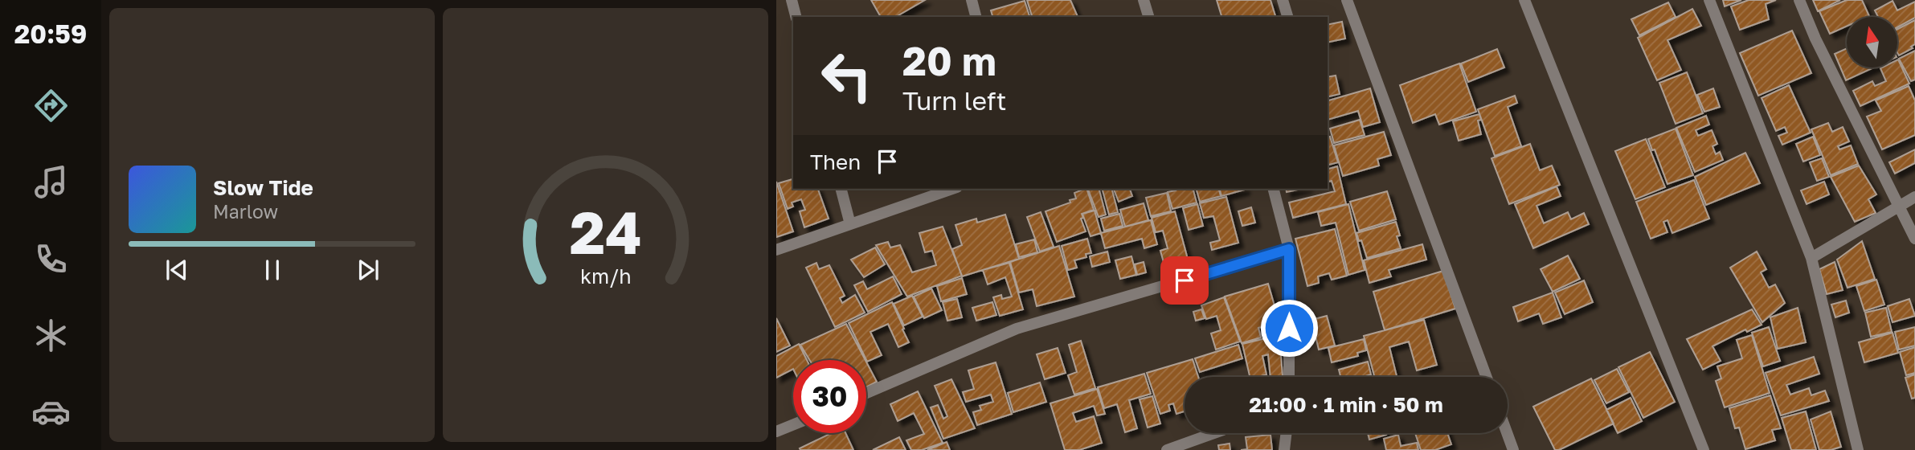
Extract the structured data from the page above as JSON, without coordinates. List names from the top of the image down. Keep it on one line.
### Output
{"north":"top","page":{"tabs":"20:59","turn":["20 m","Turn left"],"then":"Then","song":["Slow Tide","Marlow"],"limit":"30","trip":"21:00 · 1 min · 50 m","gauge":["24","km/h"]}}
